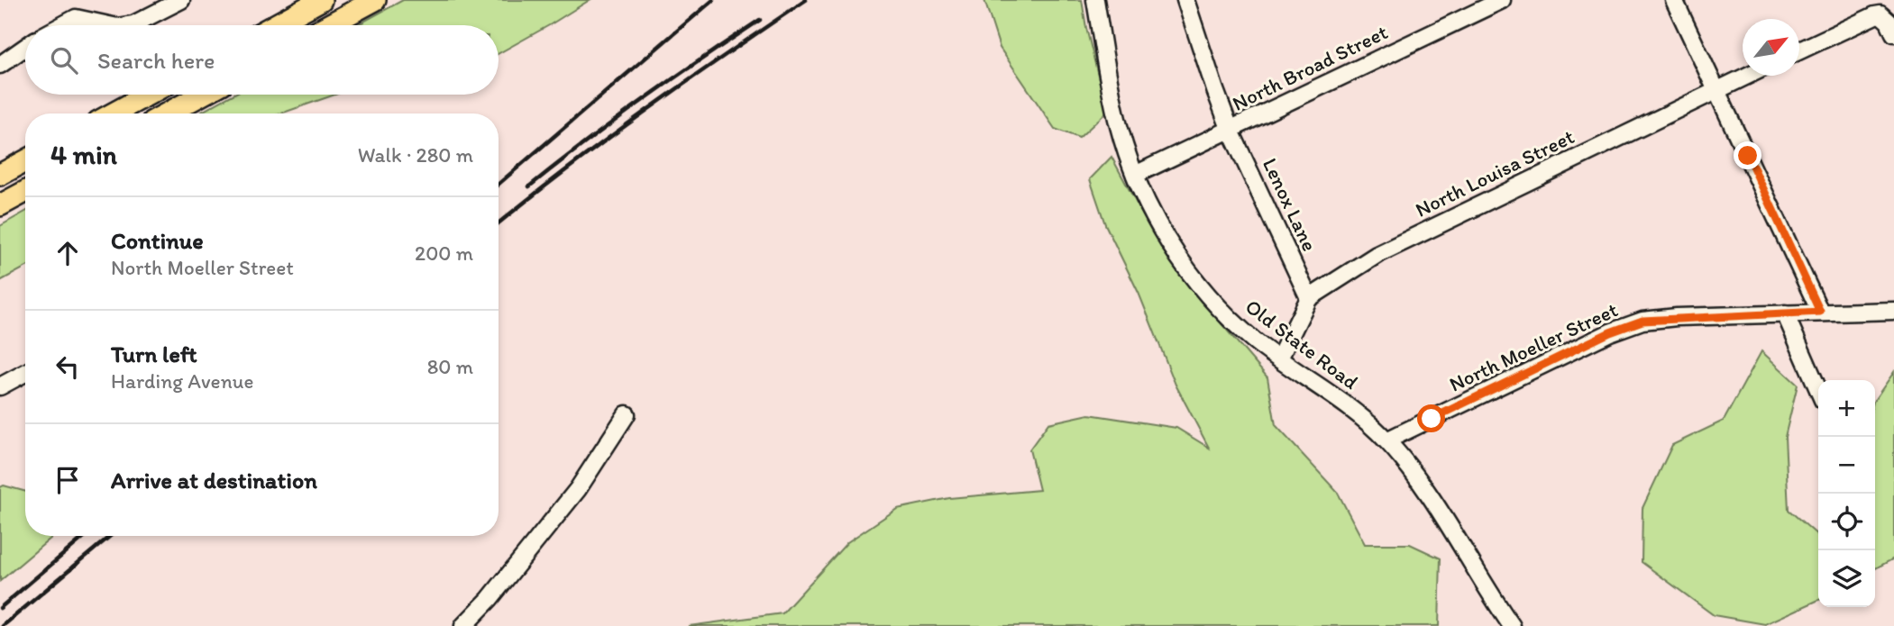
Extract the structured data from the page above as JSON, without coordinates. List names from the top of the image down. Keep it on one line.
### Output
{"streets":{"street":["North Broad Street","North Louisa Street","Lenox Lane","Old State Road","North Moeller Street"]},"crossings":[["North Broad Street","Lenox Lane"],["North Broad Street","Old State Road"],["North Louisa Street","Lenox Lane"],["Old State Road","North Moeller Street"]],"north":"top right","page":{"search":"Search here","heading":["4 min","Walk · 280 m"],"list":[["Continue","North Moeller Street","200 m"],["Turn left","Harding Avenue","80 m"],"Arrive at destination"],"map_buttons":["+","−"]}}
